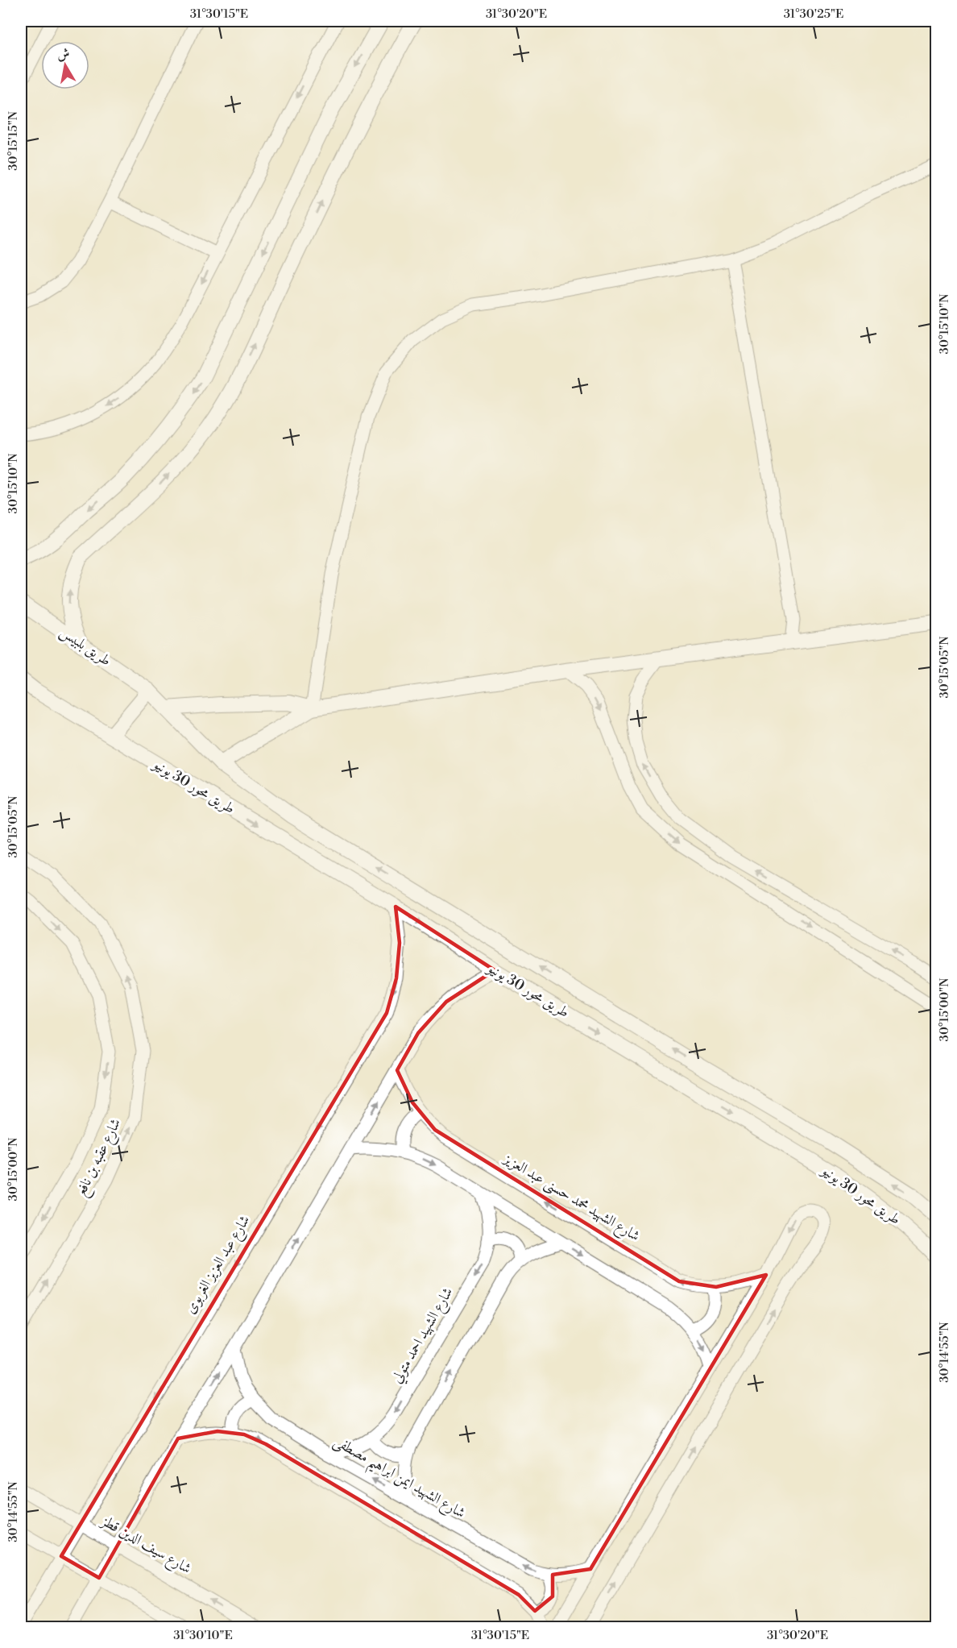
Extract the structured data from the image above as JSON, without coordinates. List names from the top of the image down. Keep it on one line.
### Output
{"streets":{"street":["طريق بلبيس","طريق محور 30 يونيو","شارع عقبه بن نافع","شارع الشهيد محمد حسنى عبد العزيز","شارع عبد العزيز الغربوى","شارع الشهيد احمد متولي","شارع الشهيد ايمن ابراهيم مصطفى","شارع سيف الدين قطز"]},"crossings":[["طريق بلبيس","طريق محور 30 يونيو"],["طريق محور 30 يونيو","شارع عبد العزيز الغربوى"],["شارع عبد العزيز الغربوى","شارع سيف الدين قطز"],["شارع الشهيد احمد متولي","شارع الشهيد ايمن ابراهيم مصطفى"]],"north":"top","coordinates":["31°30'15\"E","31°30'20\"E","31°30'25\"E","30°15'15\"N","30°15'10\"N","30°15'05\"N","30°15'00\"N","30°14'55\"N","31°30'10\"E"]}
